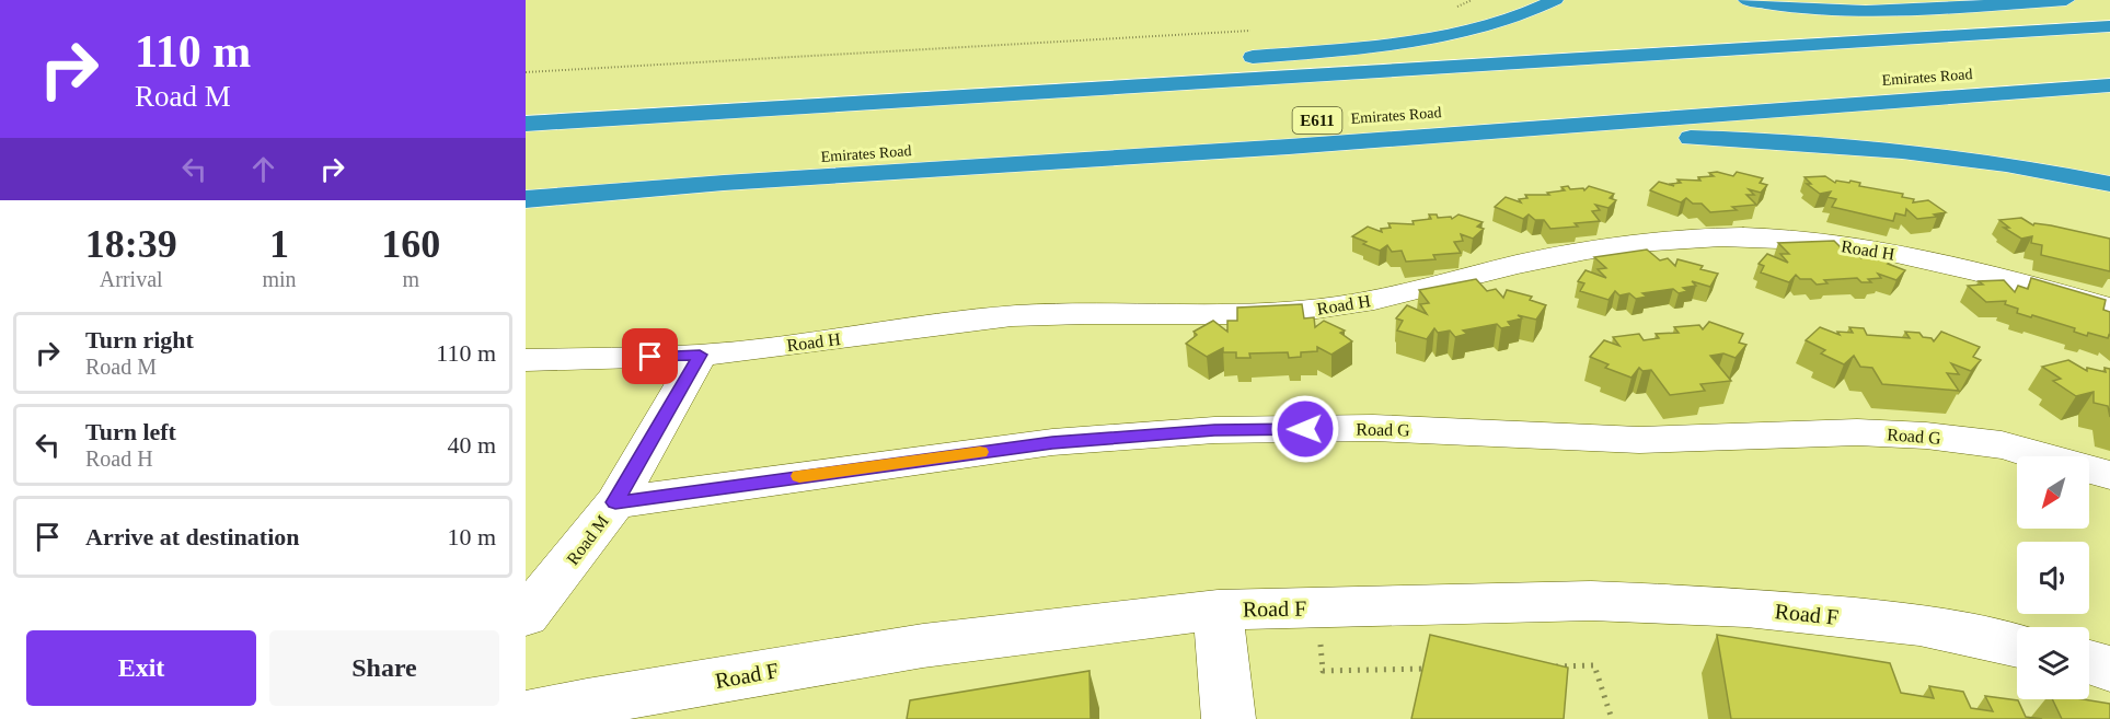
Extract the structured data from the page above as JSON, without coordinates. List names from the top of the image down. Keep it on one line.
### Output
{"streets":{"highway":["Emirates Road"],"street":["Road H","Road G","Road M","Road F"]},"crossings":[["Road H","Road M"],["Road G","Road M"]],"north":"bottom left","page":{"turn":["110 m","Road M"],"eta":["18:39","Arrival","1","min","160","m"],"list":[{"name":"Turn right","note":"Road M","value":"110 m"},{"name":"Turn left","note":"Road H","value":"40 m"},{"name":"Arrive at destination","value":"10 m"}],"buttons":["Exit","Share"]}}
